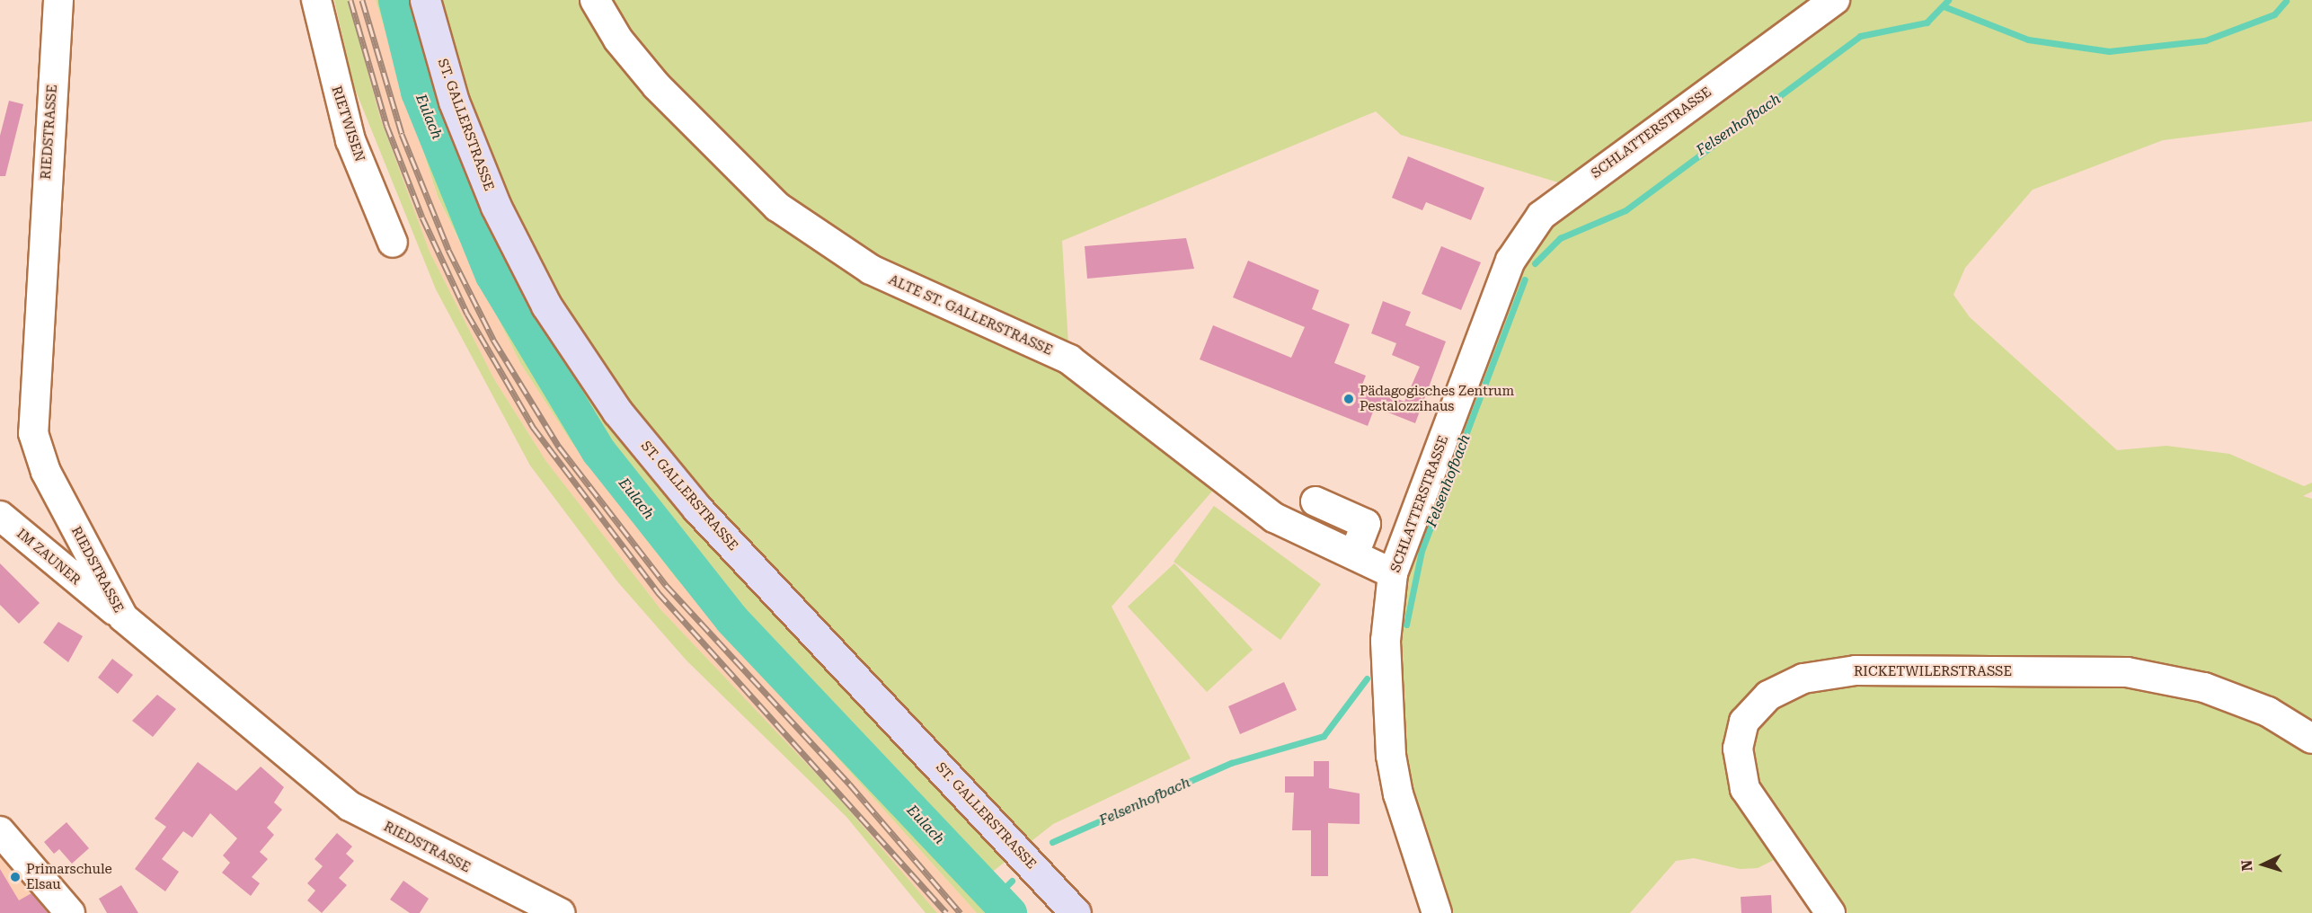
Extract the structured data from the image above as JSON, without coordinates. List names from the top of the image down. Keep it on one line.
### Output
{"streets":{"main road":["ST. GALLERSTRASSE"],"street":["RIETWISEN","RIEDSTRASSE","SCHLATTERSTRASSE","ALTE ST. GALLERSTRASSE","IM ZAUNER","RICKETWILERSTRASSE"]},"crossings":[["RIEDSTRASSE","IM ZAUNER"],["SCHLATTERSTRASSE","ALTE ST. GALLERSTRASSE"]],"water":["Eulach","Felsenhofbach"],"places":["Pädagogisches Zentrum Pestalozzihaus","Primarschule Elsau"],"north":"left"}
